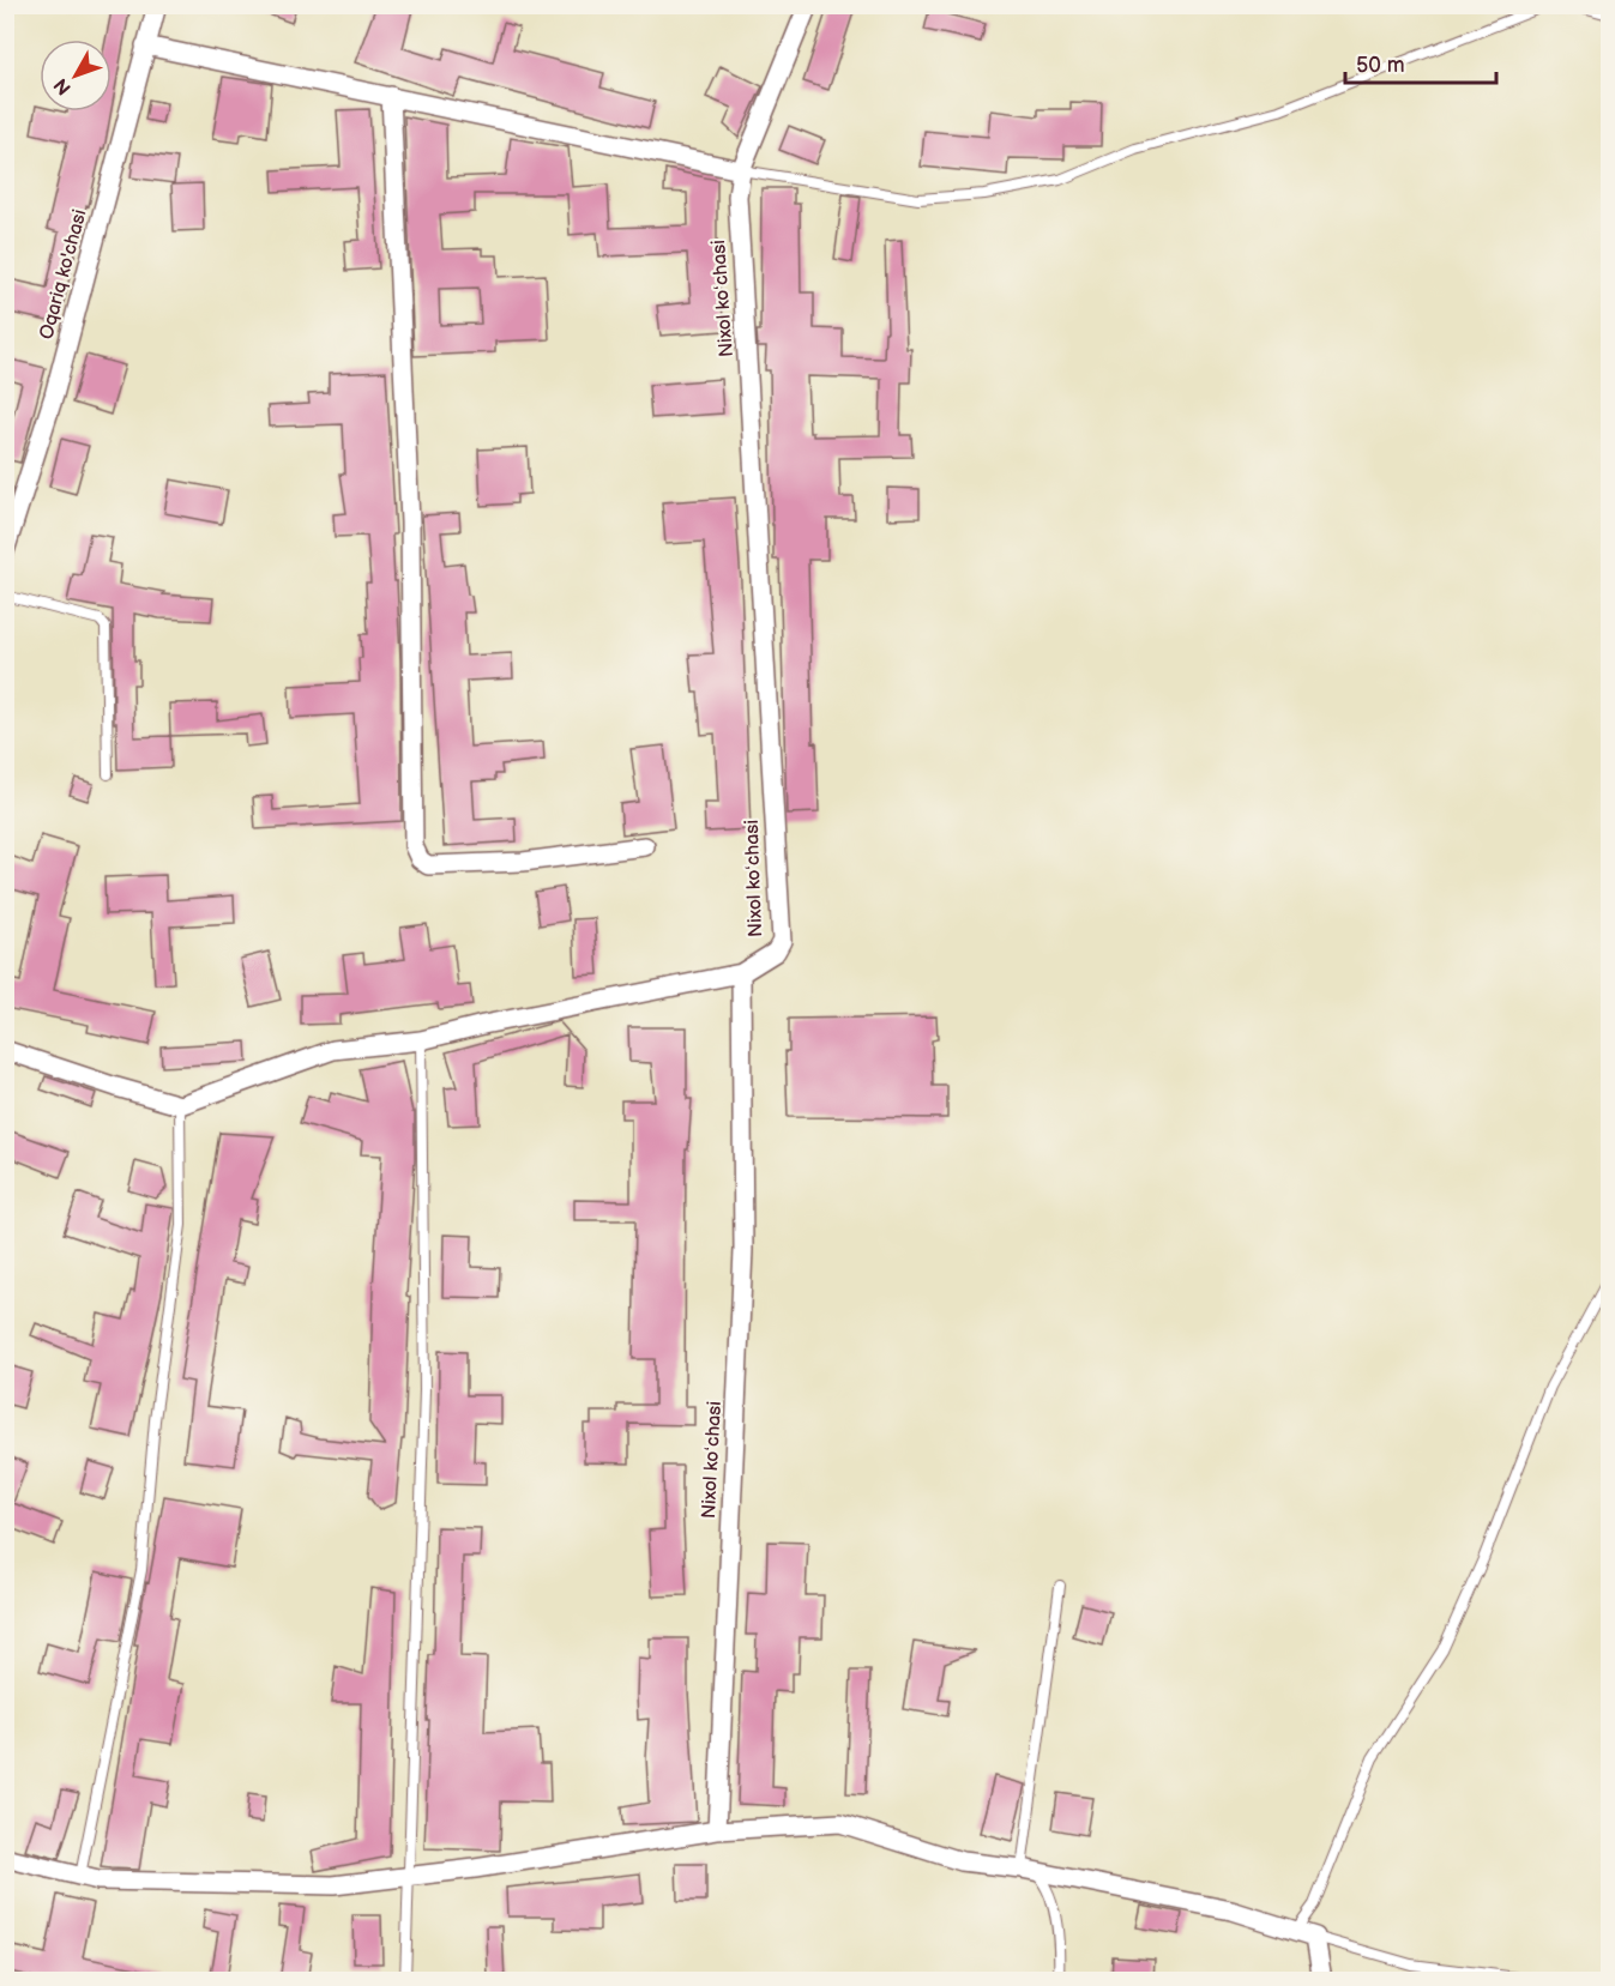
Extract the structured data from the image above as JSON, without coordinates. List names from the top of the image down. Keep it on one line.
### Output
{"streets":{"street":["Oqariq ko'chasi","Nixol koʻchasi"]},"scale_bar":"50 m","north":"bottom left"}
